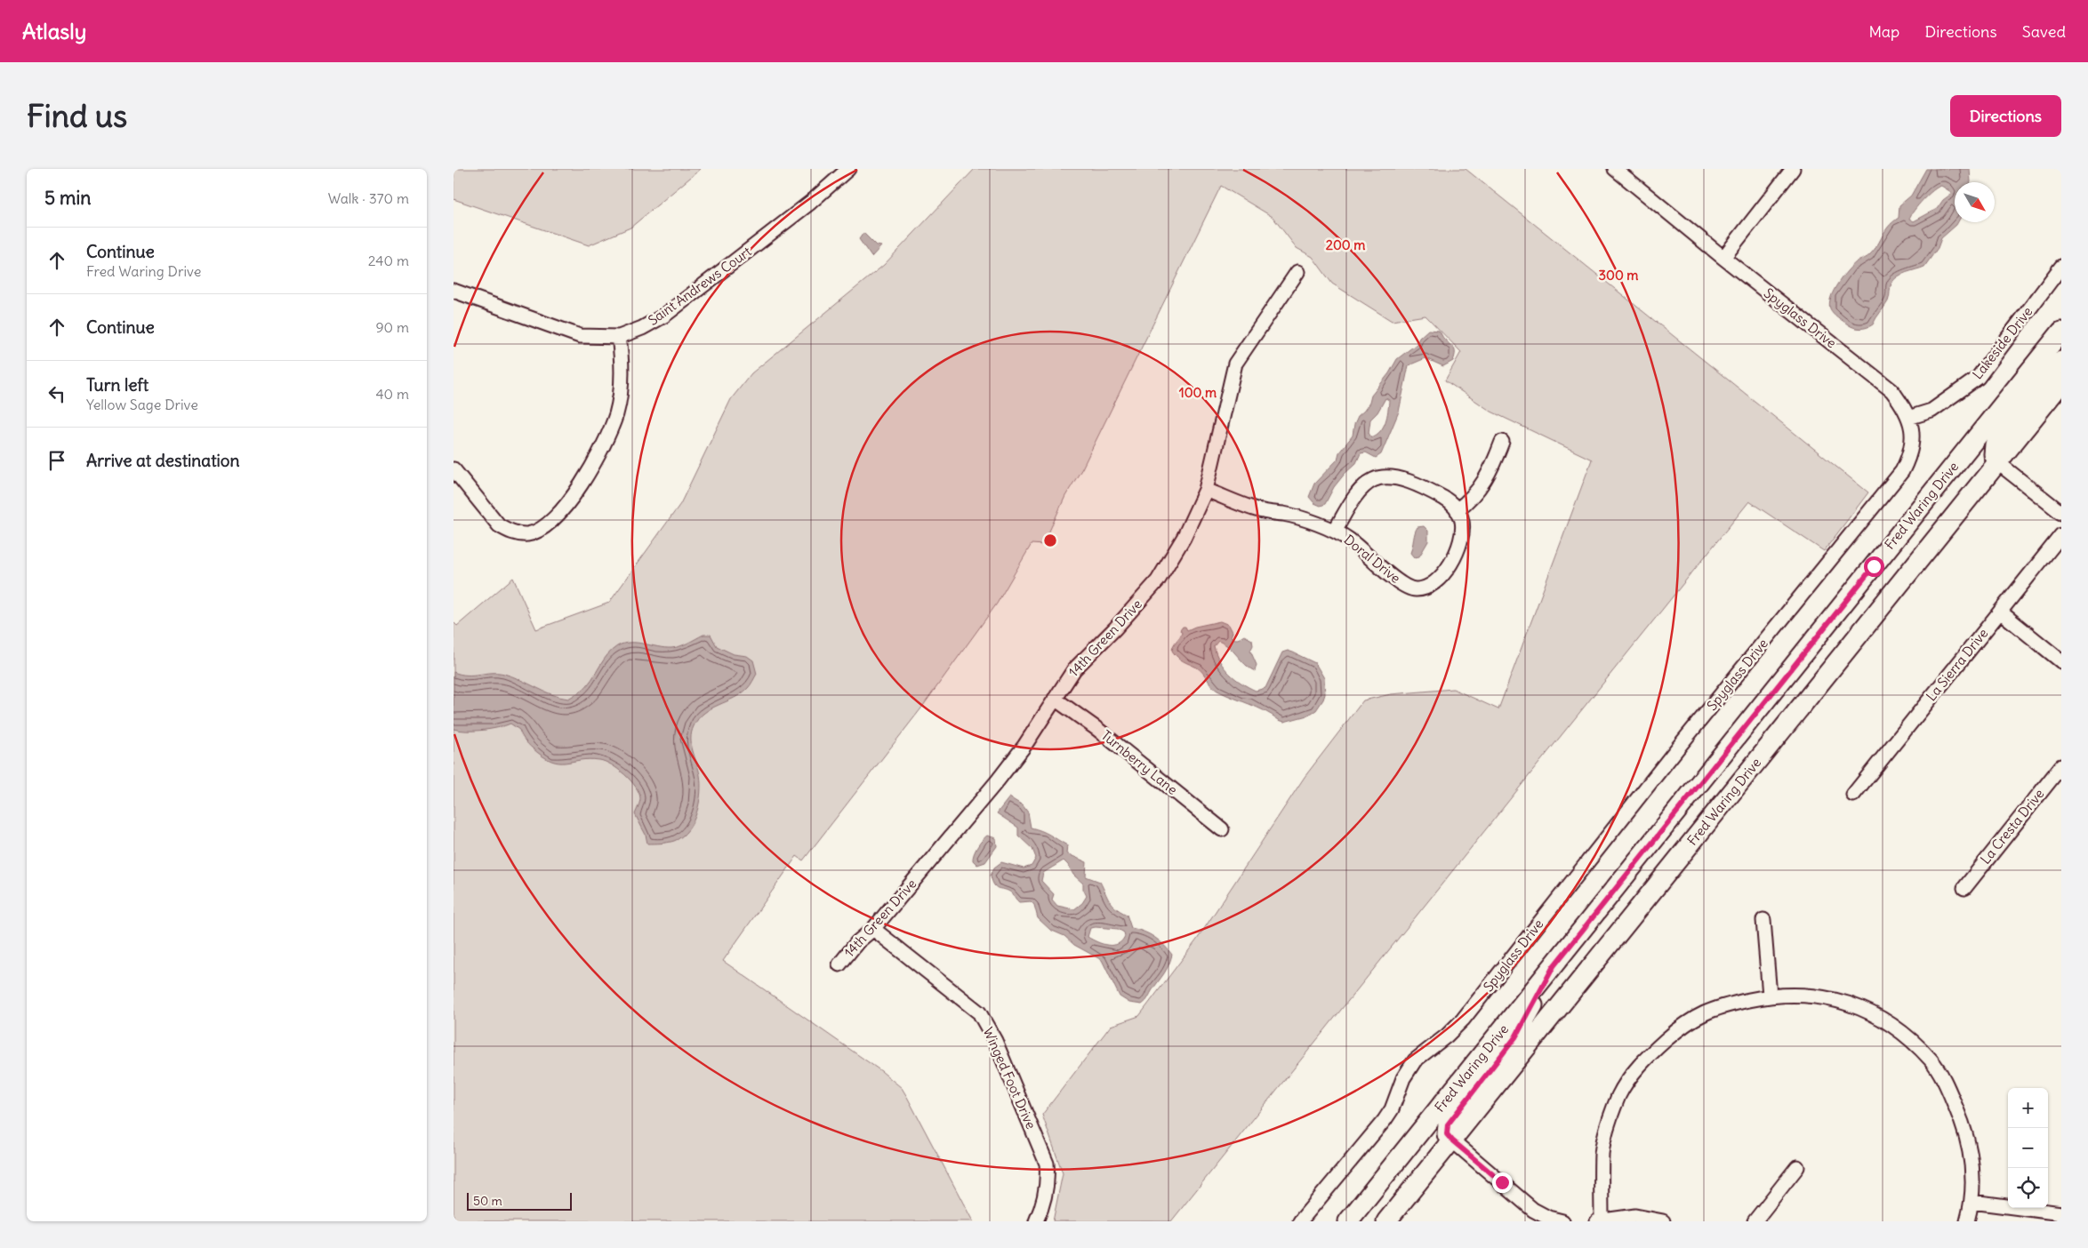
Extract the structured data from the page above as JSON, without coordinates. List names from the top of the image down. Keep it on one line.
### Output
{"streets":{"main road":["Fred Waring Drive"],"street":["Saint Andrews Court","Spyglass Drive","Lakeside Drive","Doral Drive","14th Green Drive","La Sierra Drive","Turnberry Lane","La Cresta Drive","Winged Foot Drive"]},"crossings":[["Spyglass Drive","Lakeside Drive"],["Doral Drive","14th Green Drive"],["14th Green Drive","Turnberry Lane"],["14th Green Drive","Winged Foot Drive"]],"scale_bar":"50 m","north":"bottom right","page":{"header":"Atlasly","nav":["Map","Directions","Saved"],"buttons":"Directions","title":"Find us","heading":["5 min","Walk · 370 m"],"list":[["Continue","Fred Waring Drive","240 m"],["Continue","90 m"],["Turn left","Yellow Sage Drive","40 m"],"Arrive at destination"],"map_buttons":["+","−"],"scale":"50 m"},"rings":["200 m","300 m","100 m"]}
